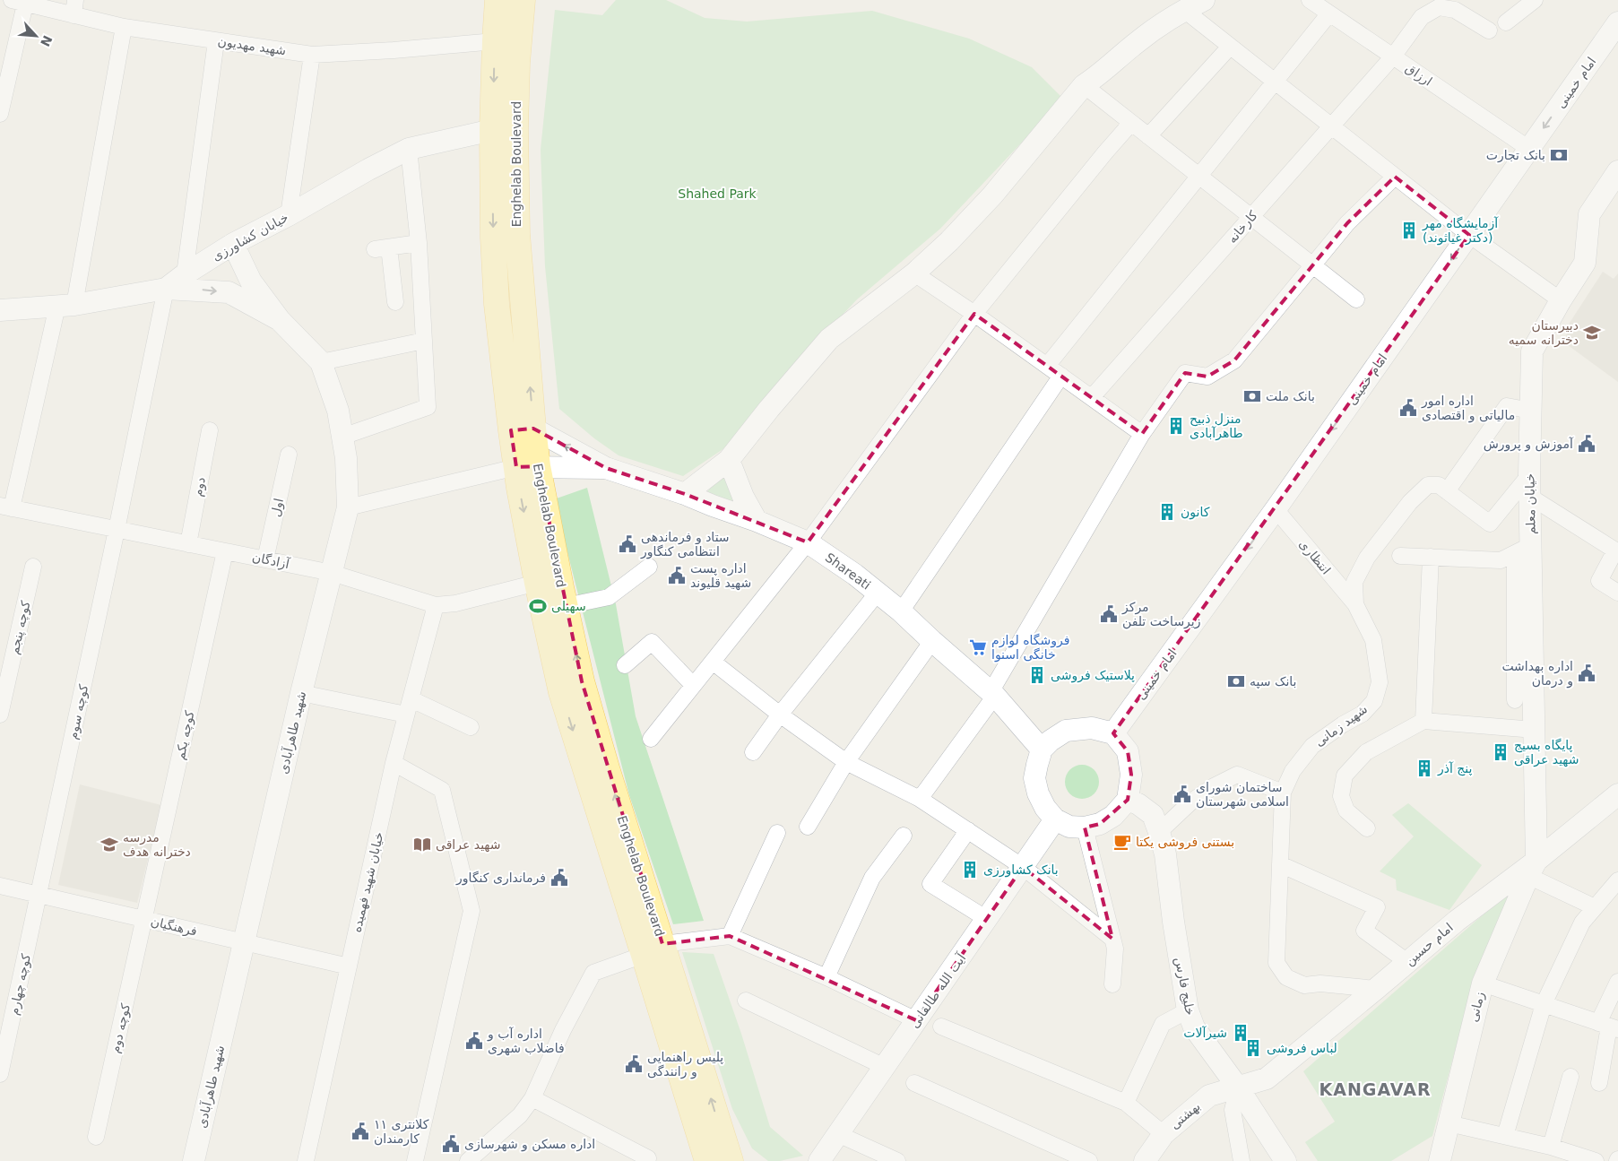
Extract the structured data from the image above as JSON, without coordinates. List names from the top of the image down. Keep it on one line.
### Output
{"streets":{"main road":["Enghelab Boulevard"],"street":["شهید مهدیون","ارزاق","امام خمینی","کارخانه","خیابان کشاورزی","دوم","خیابان معلم","اول","انتظاری","آزادگان","Shareati","کوچه پنجم","کوچه سوم","شهید زمانی","شهید طاهرآبادی","کوچه یکم","خیابان شهید فهمیده","فرهنگیان","امام حسین","کوچه چهارم","خلیج فارس","آیت الله طالقانی","زمانی","کوچه دوم","بهشتی"]},"crossings":[["شهید مهدیون","Enghelab Boulevard"],["ارزاق","امام خمینی"],["ارزاق","کارخانه"],["امام خمینی","انتظاری"],["امام خمینی","Shareati"],["امام خمینی","خلیج فارس"],["امام خمینی","آیت الله طالقانی"],["Enghelab Boulevard","خیابان کشاورزی"],["Enghelab Boulevard","آزادگان"],["خیابان کشاورزی","کوچه سوم"],["دوم","آزادگان"],["خیابان معلم","شهید زمانی"],["خیابان معلم","امام حسین"],["خیابان معلم","زمانی"],["اول","آزادگان"],["انتظاری","شهید زمانی"],["آزادگان","کوچه سوم"],["آزادگان","شهید طاهرآبادی"],["آزادگان","کوچه یکم"],["آزادگان","خیابان شهید فهمیده"],["Shareati","خلیج فارس"],["Shareati","آیت الله طالقانی"],["کوچه سوم","فرهنگیان"],["کوچه سوم","کوچه چهارم"],["شهید زمانی","امام حسین"],["شهید طاهرآبادی","فرهنگیان"],["کوچه یکم","فرهنگیان"],["کوچه یکم","کوچه دوم"],["خیابان شهید فهمیده","فرهنگیان"],["فرهنگیان","کوچه چهارم"],["فرهنگیان","کوچه دوم"],["امام حسین","خلیج فارس"],["امام حسین","زمانی"],["امام حسین","بهشتی"],["خلیج فارس","آیت الله طالقانی"],["خلیج فارس","بهشتی"]],"districts":["KANGAVAR"],"parks":["Shahed Park"],"places":{"bank":["بانک تجارت","بانک ملت","بانک سپه"],"building":["آزمایشگاه مهر (دکتر غیاثوند)","منزل ذبیح طاهرآبادی","کانون","پلاستیک فروشی","پایگاه بسیج شهید عراقی","پنج آذر","بانک کشاورزی","شیرآلات","لباس فروشی"],"school or university":["دبیرستان دخترانه سمیه","مدرسه دخترانه هدف"],"public building":["اداره امور مالیاتی و اقتصادی","آموزش و پرورش","ستاد و فرماندهی انتظامی کنگاور","اداره پست شهید قلیوند","مرکز زیرساخت تلفن","اداره بهداشت و درمان","ساختمان شورای اسلامی شهرستان","فرمانداری کنگاور","اداره آب و فاضلاب شهری","پلیس راهنمایی و رانندگی","کلانتری ۱۱ کارمندان","اداره مسکن و شهرسازی"],"sports":["سهیلی"],"supermarket":["فروشگاه لوازم خانگی اسنوا"],"cafe":["بستنی فروشی یکتا"],"library":["شهید عراقی"]},"north":"bottom right"}
